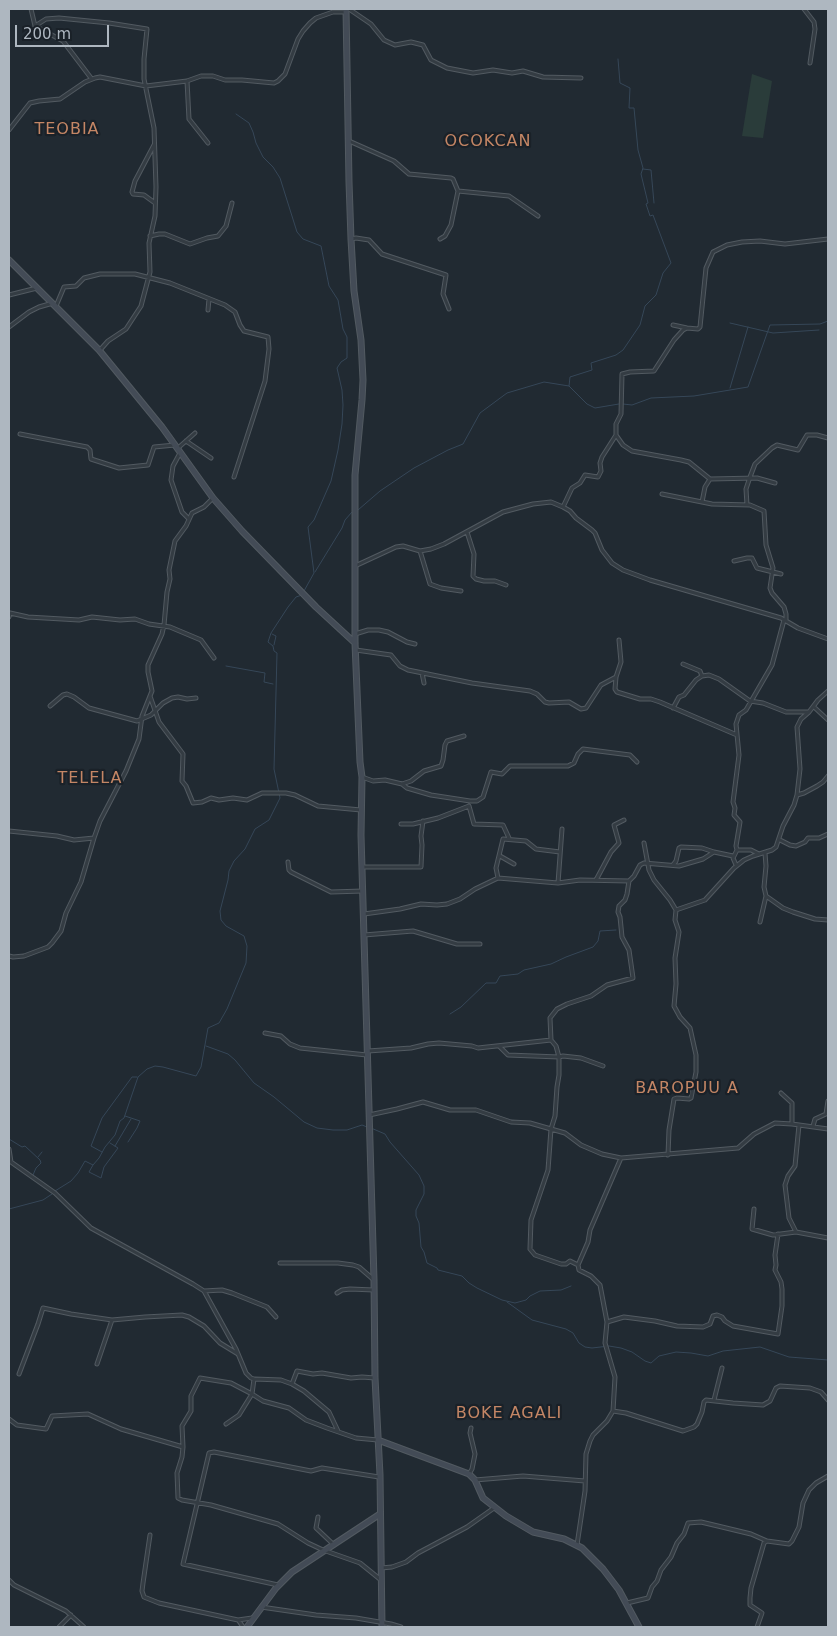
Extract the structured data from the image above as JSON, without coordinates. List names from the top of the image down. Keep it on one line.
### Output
{"districts":["TEOBIA","OCOKCAN","TELELA","BAROPUU A","BOKE AGALI"],"scale_bar":"200 m"}
